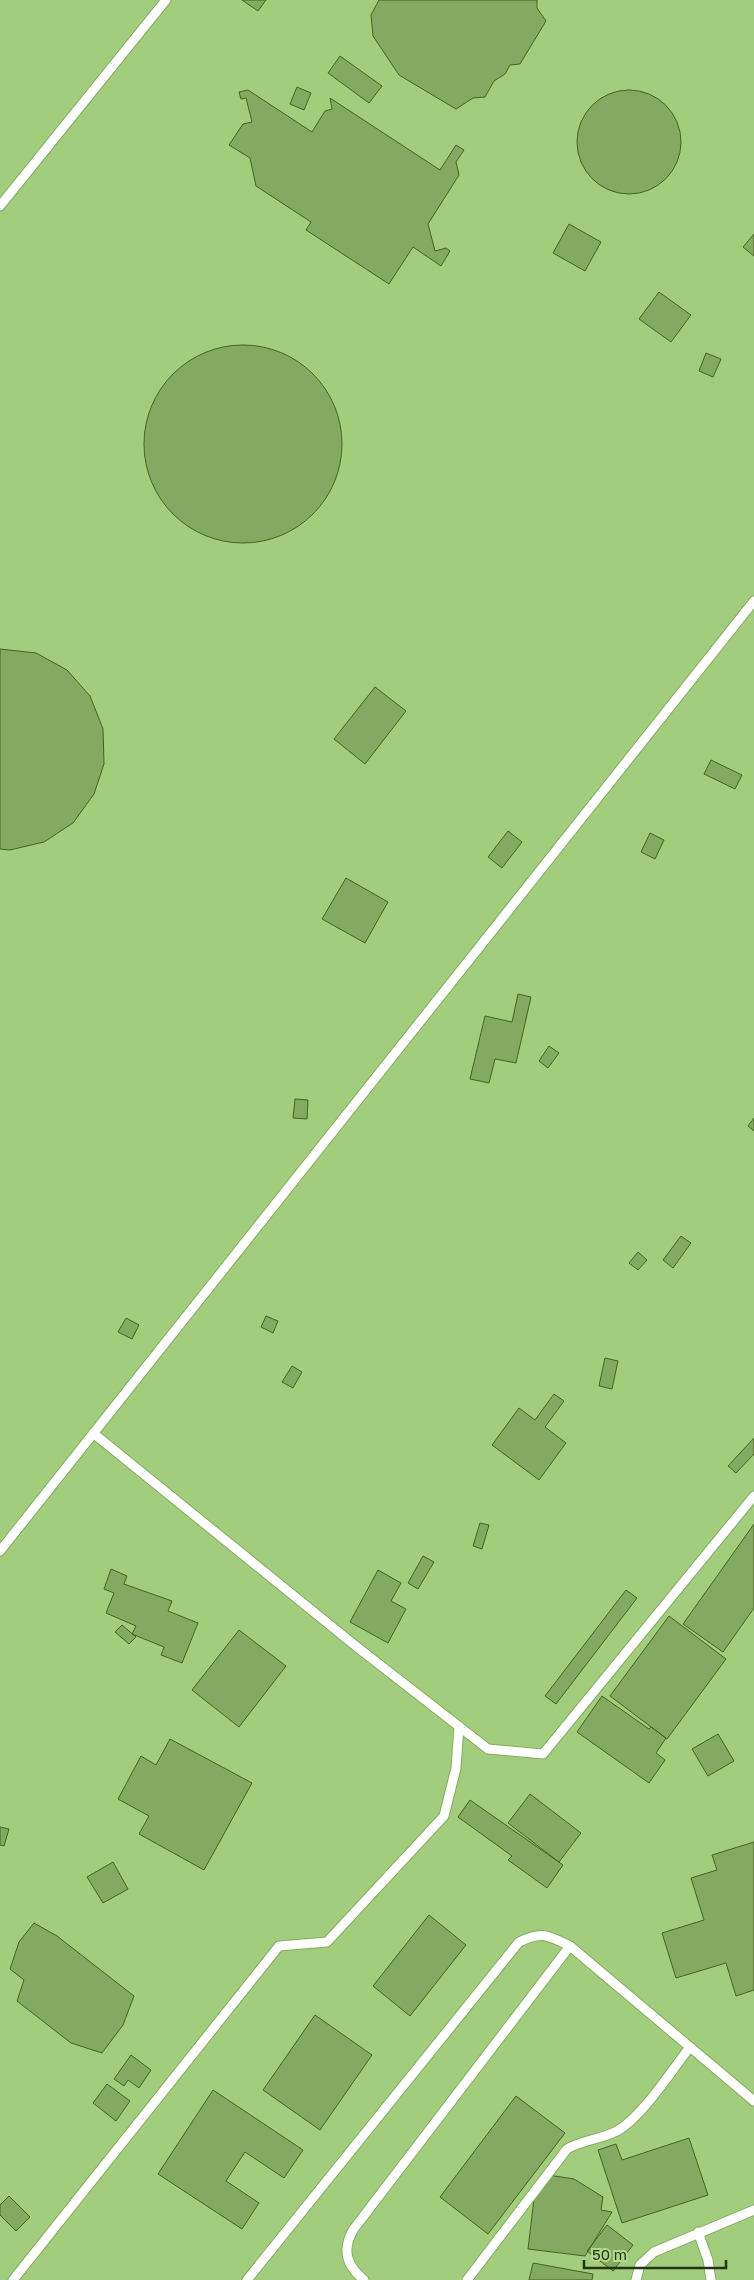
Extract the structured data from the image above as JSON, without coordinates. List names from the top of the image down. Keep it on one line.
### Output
{"scale_bar":"50 m"}
